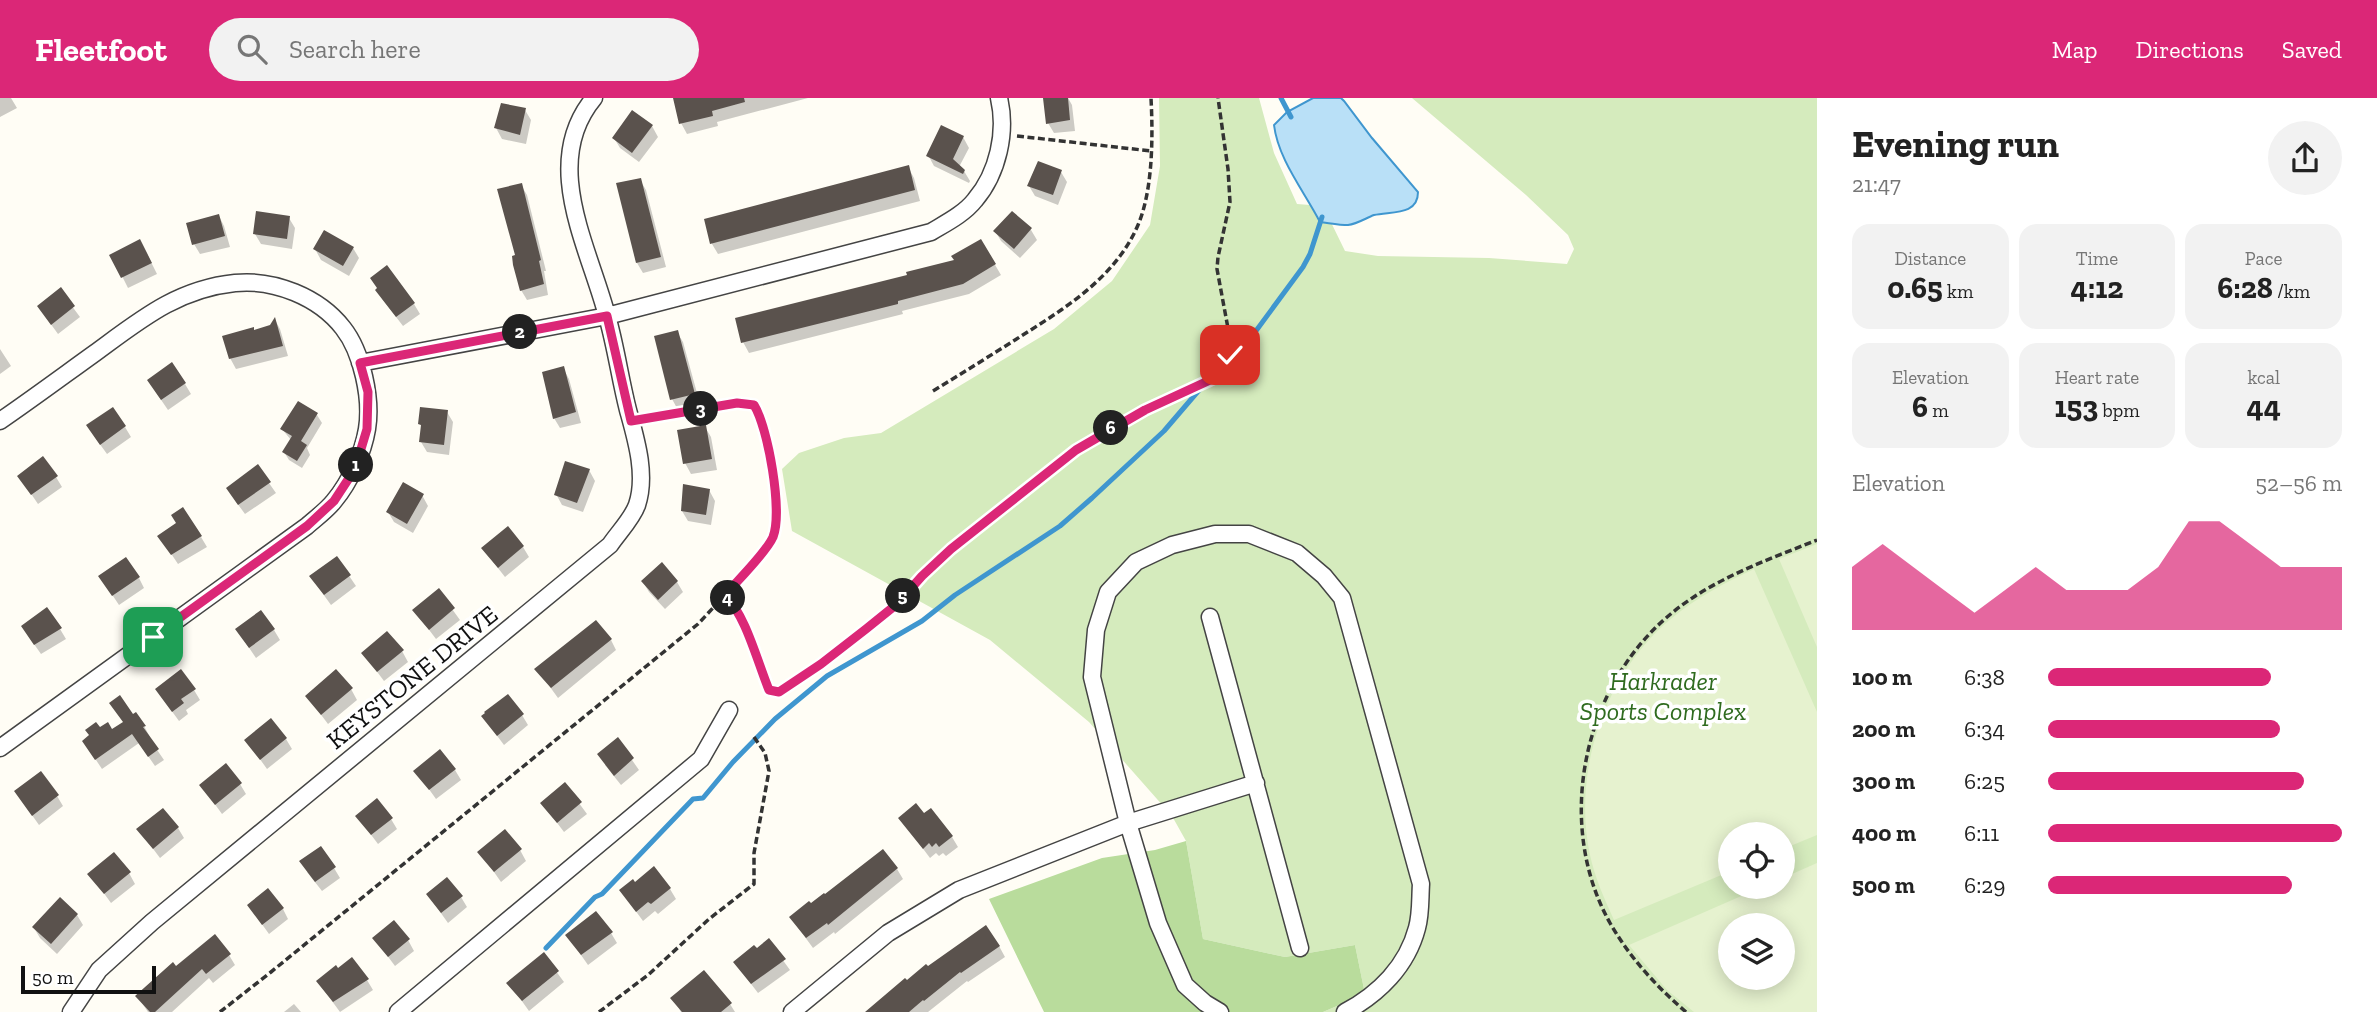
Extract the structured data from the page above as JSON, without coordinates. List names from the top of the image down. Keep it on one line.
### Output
{"streets":{"street":["KEYSTONE DRIVE"]},"parks":["Harkrader Sports Complex"],"scale_bar":"50 m","page":{"header":"Fleetfoot","search":"Search here","nav":["Map","Directions","Saved"],"heading":["Evening run","21:47"],"stats":[["Distance","0.65 km"],["Time","4:12"],["Pace","6:28 /km"],["Elevation","6 m"],["Heart rate","153 bpm"],["kcal","44"]],"pins":["2","3","6","1","5","4"],"chart":["Elevation","52–56 m"],"list":[{"name":"100 m","note":"6:38"},{"name":"200 m","note":"6:34"},{"name":"300 m","note":"6:25"},{"name":"400 m","note":"6:11"},{"name":"500 m","note":"6:29"}],"scale":"50 m"}}
